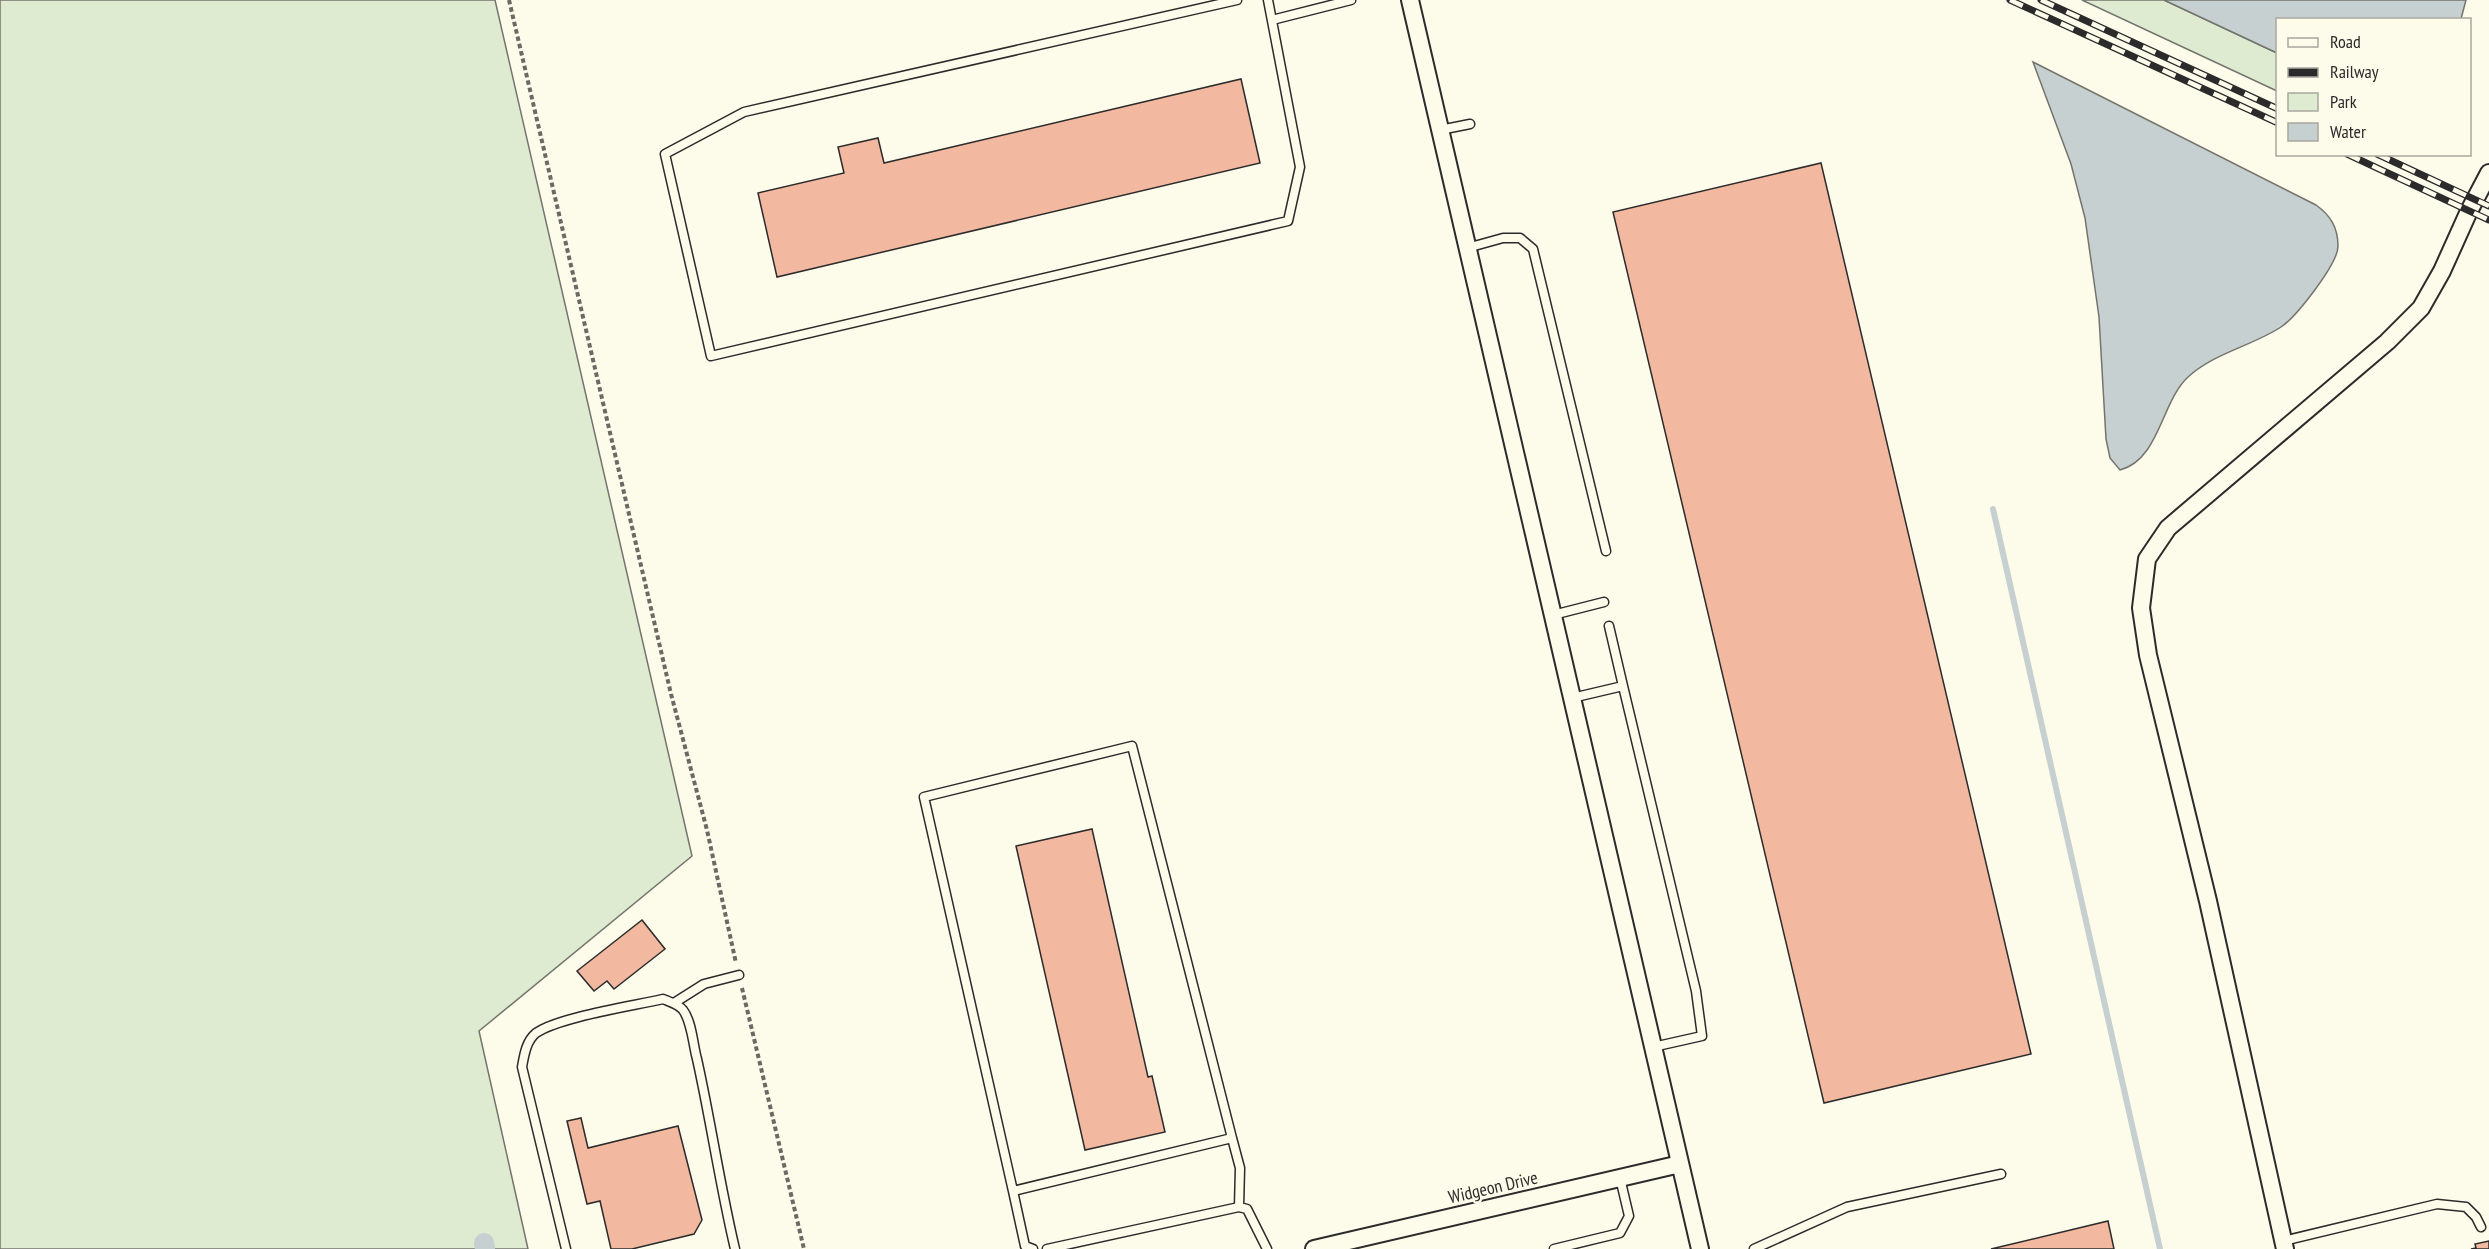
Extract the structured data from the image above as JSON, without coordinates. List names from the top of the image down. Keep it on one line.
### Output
{"streets":{"street":["Widgeon Drive"]},"legend":["Road","Railway","Park","Water"]}
